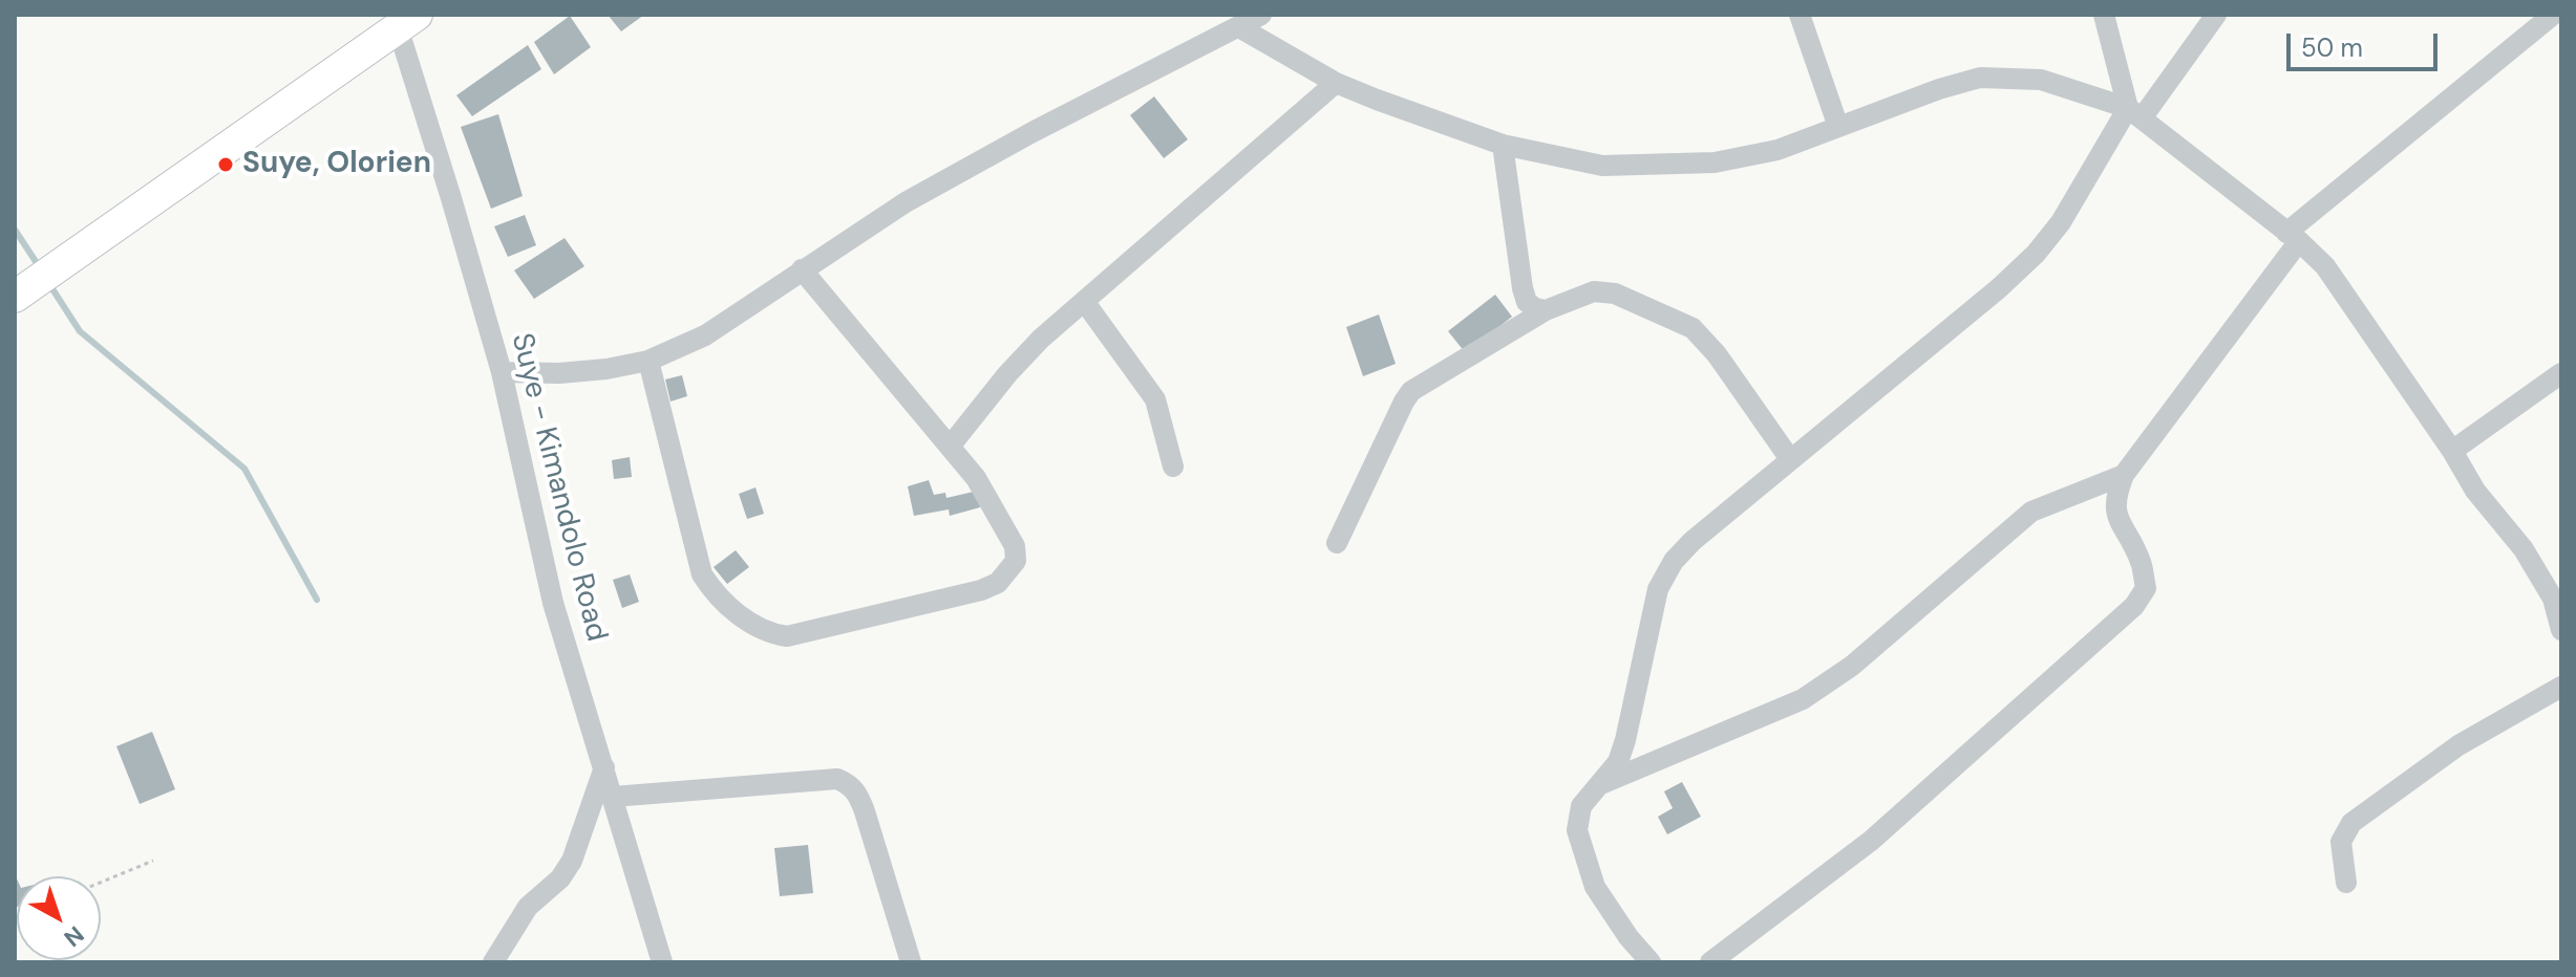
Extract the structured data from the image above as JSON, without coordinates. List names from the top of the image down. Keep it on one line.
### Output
{"streets":{"street":["Suye - Kimandolo Road"]},"places":["Suye, Olorien"],"scale_bar":"50 m","north":"bottom right"}
